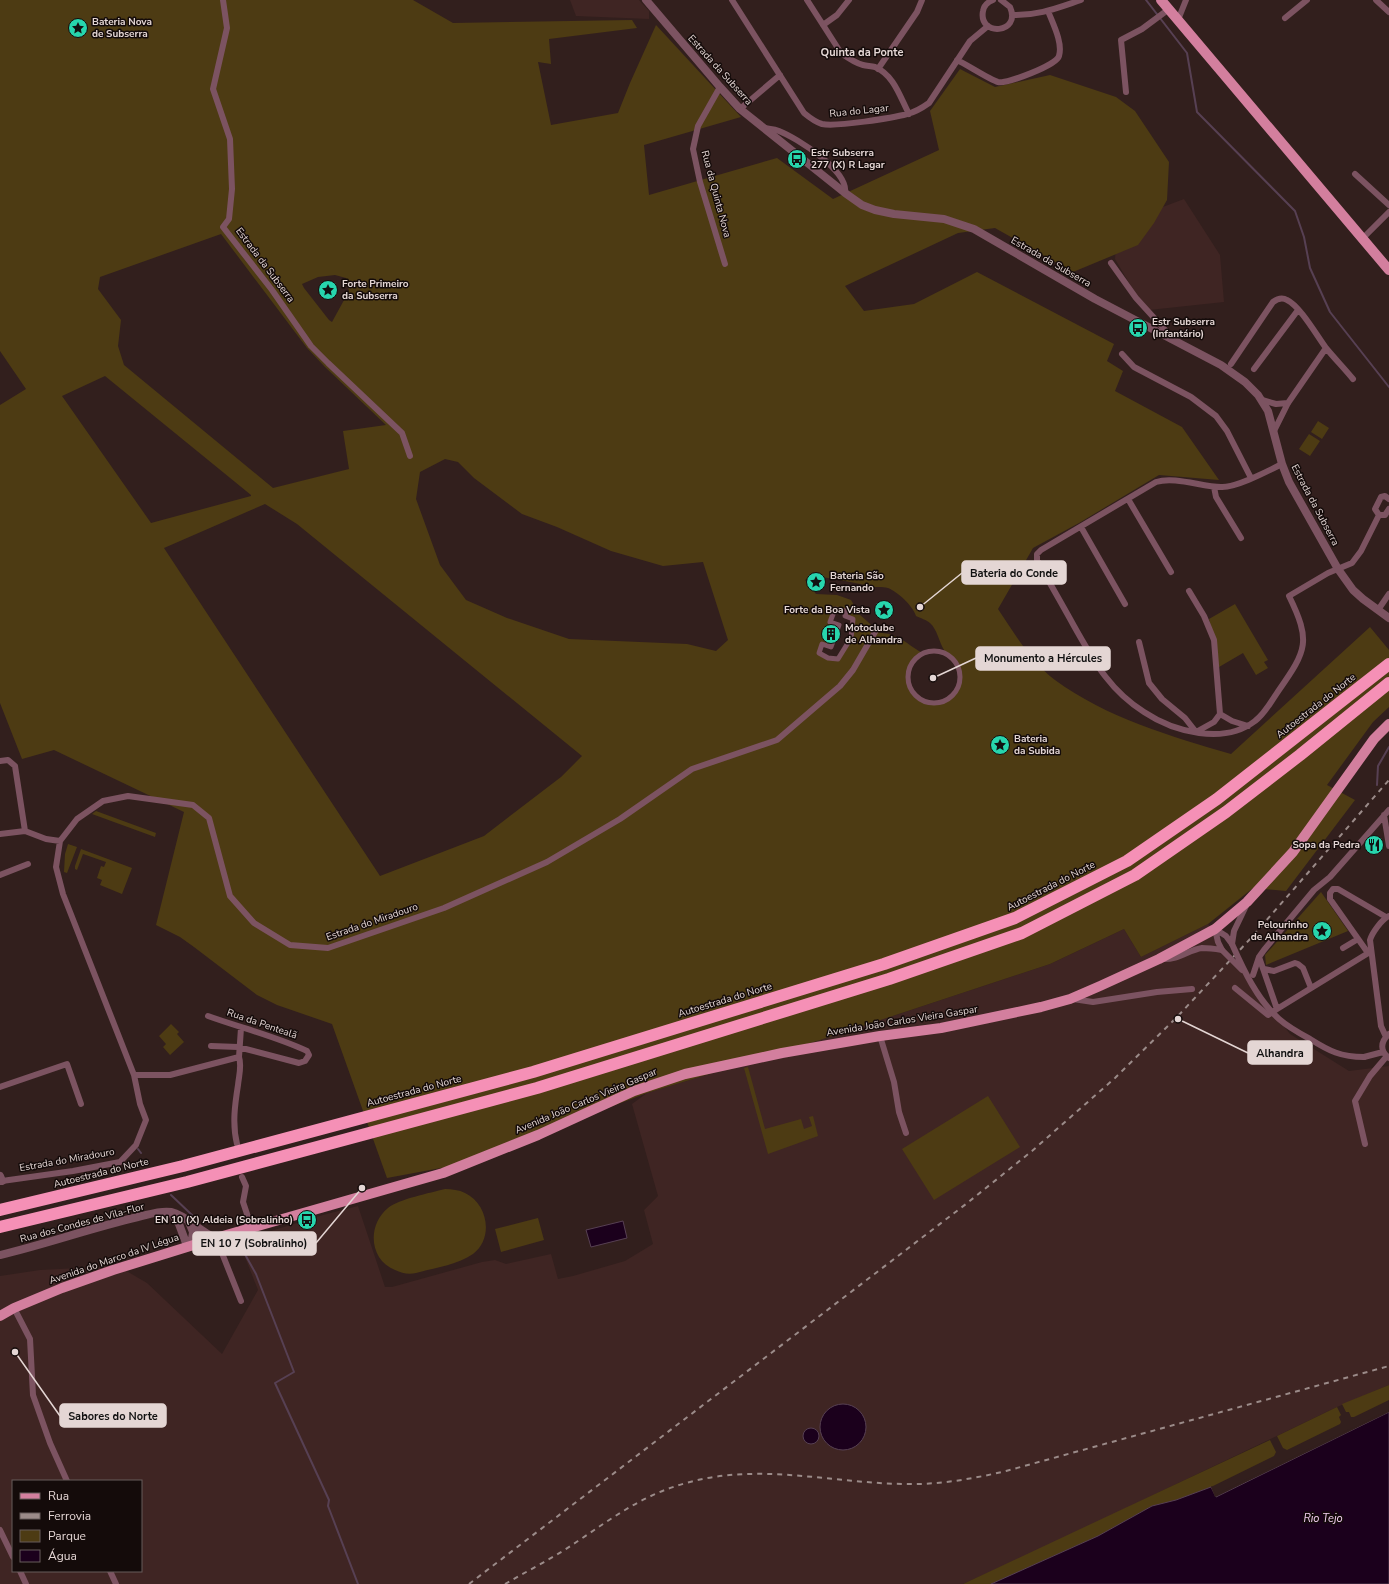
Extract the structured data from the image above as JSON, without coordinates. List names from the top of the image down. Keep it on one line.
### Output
{"streets":{"highway":["Autoestrada do Norte"],"main road":["Avenida João Carlos Vieira Gaspar","Avenida do Marco da IV Légua"],"street":["Estrada da Subserra","Rua do Lagar","Rua da Quinta Nova","Estrada do Miradouro","Rua da Pentealã","Rua dos Condes de Vila-Flor"]},"crossings":[["Estrada da Subserra","Rua da Quinta Nova"],["Avenida João Carlos Vieira Gaspar","Avenida do Marco da IV Légua"]],"districts":["Quinta da Ponte"],"water":["Rio Tejo"],"places":{"place":["Bateria Nova de Subserra","Forte Primeiro da Subserra","Bateria São Fernando","Forte da Boa Vista","Bateria da Subida","Pelourinho de Alhandra"],"bus stop":["Estr Subserra 277 (X) R Lagar","Estr Subserra (Infantário)","EN 10 (X) Aldeia (Sobralinho)"],"other":["Bateria do Conde","Monumento a Hércules","Alhandra","EN 10 7 (Sobralinho)","Sabores do Norte"],"building":["Motoclube de Alhandra"],"restaurant":["Sopa da Pedra"]},"legend":["Rua","Ferrovia","Parque","Água"]}
